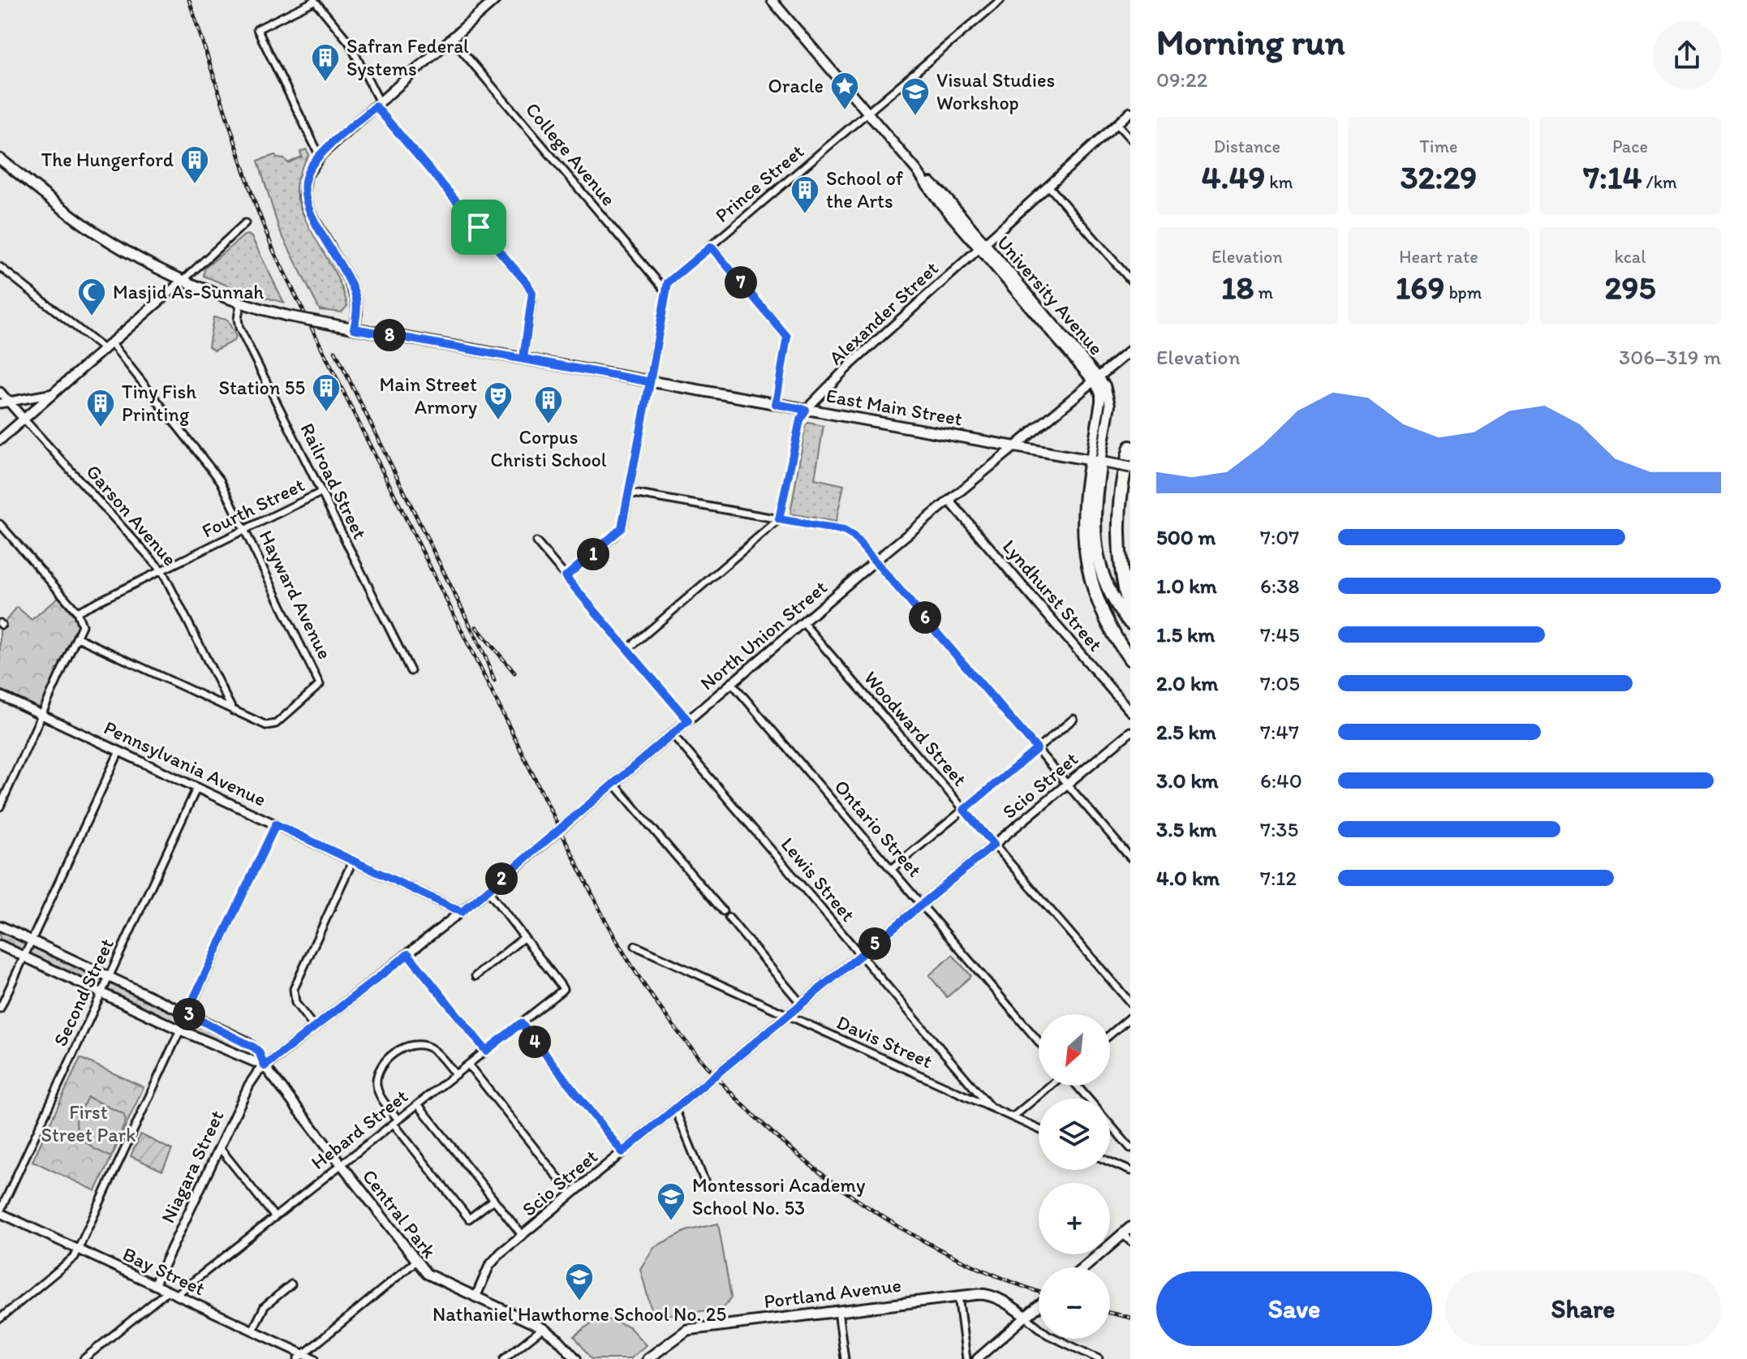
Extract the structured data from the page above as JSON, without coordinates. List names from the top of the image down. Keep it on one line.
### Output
{"streets":{"main road":["University Avenue","East Main Street","North Union Street","Central Park","Portland Avenue"],"street":["College Avenue","Prince Street","Alexander Street","Railroad Street","Fourth Street","Garson Avenue","Hayward Avenue","Lyndhurst Street","Woodward Street","Pennsylvania Avenue","Scio Street","Ontario Street","Lewis Street","Second Street","Davis Street","Hebard Street","Niagara Street","Bay Street"]},"crossings":[["College Avenue","Prince Street"],["Prince Street","University Avenue"],["University Avenue","Alexander Street"],["University Avenue","East Main Street"],["University Avenue","North Union Street"],["Alexander Street","East Main Street"],["East Main Street","Railroad Street"],["East Main Street","North Union Street"],["Railroad Street","Fourth Street"],["Fourth Street","Garson Avenue"],["Fourth Street","Hayward Avenue"],["Garson Avenue","Hayward Avenue"],["Lyndhurst Street","North Union Street"],["North Union Street","Woodward Street"],["North Union Street","Pennsylvania Avenue"],["North Union Street","Ontario Street"],["North Union Street","Lewis Street"],["North Union Street","Niagara Street"],["North Union Street","Central Park"],["Woodward Street","Scio Street"],["Pennsylvania Avenue","Second Street"],["Scio Street","Ontario Street"],["Scio Street","Lewis Street"],["Scio Street","Davis Street"],["Scio Street","Central Park"],["Lewis Street","Davis Street"],["Second Street","Central Park"],["Second Street","Bay Street"],["Hebard Street","Central Park"],["Hebard Street","Bay Street"],["Niagara Street","Central Park"],["Niagara Street","Bay Street"]],"parks":["First Street Park"],"places":{"building":["Safran Federal Systems","The Hungerford","School of the Arts","Station 55","Corpus Christi School","Tiny Fish Printing"],"place":["Oracle"],"school or university":["Visual Studies Workshop","Montessori Academy School No. 53","Nathaniel Hawthorne School No. 25"],"mosque":["Masjid As-Sunnah"],"theatre":["Main Street Armory"]},"north":"bottom left","page":{"heading":["Morning run","09:22"],"stats":[["Distance","4.49 km"],["Time","32:29"],["Pace","7:14 /km"],["Elevation","18 m"],["Heart rate","169 bpm"],["kcal","295"]],"pins":["7","8","1","6","2","5","3","4"],"chart":["Elevation","306–319 m"],"list":[{"name":"500 m","note":"7:07"},{"name":"1.0 km","note":"6:38"},{"name":"1.5 km","note":"7:45"},{"name":"2.0 km","note":"7:05"},{"name":"2.5 km","note":"7:47"},{"name":"3.0 km","note":"6:40"},{"name":"3.5 km","note":"7:35"},{"name":"4.0 km","note":"7:12"}],"map_buttons":["+","−"],"buttons":["Save","Share"]}}
